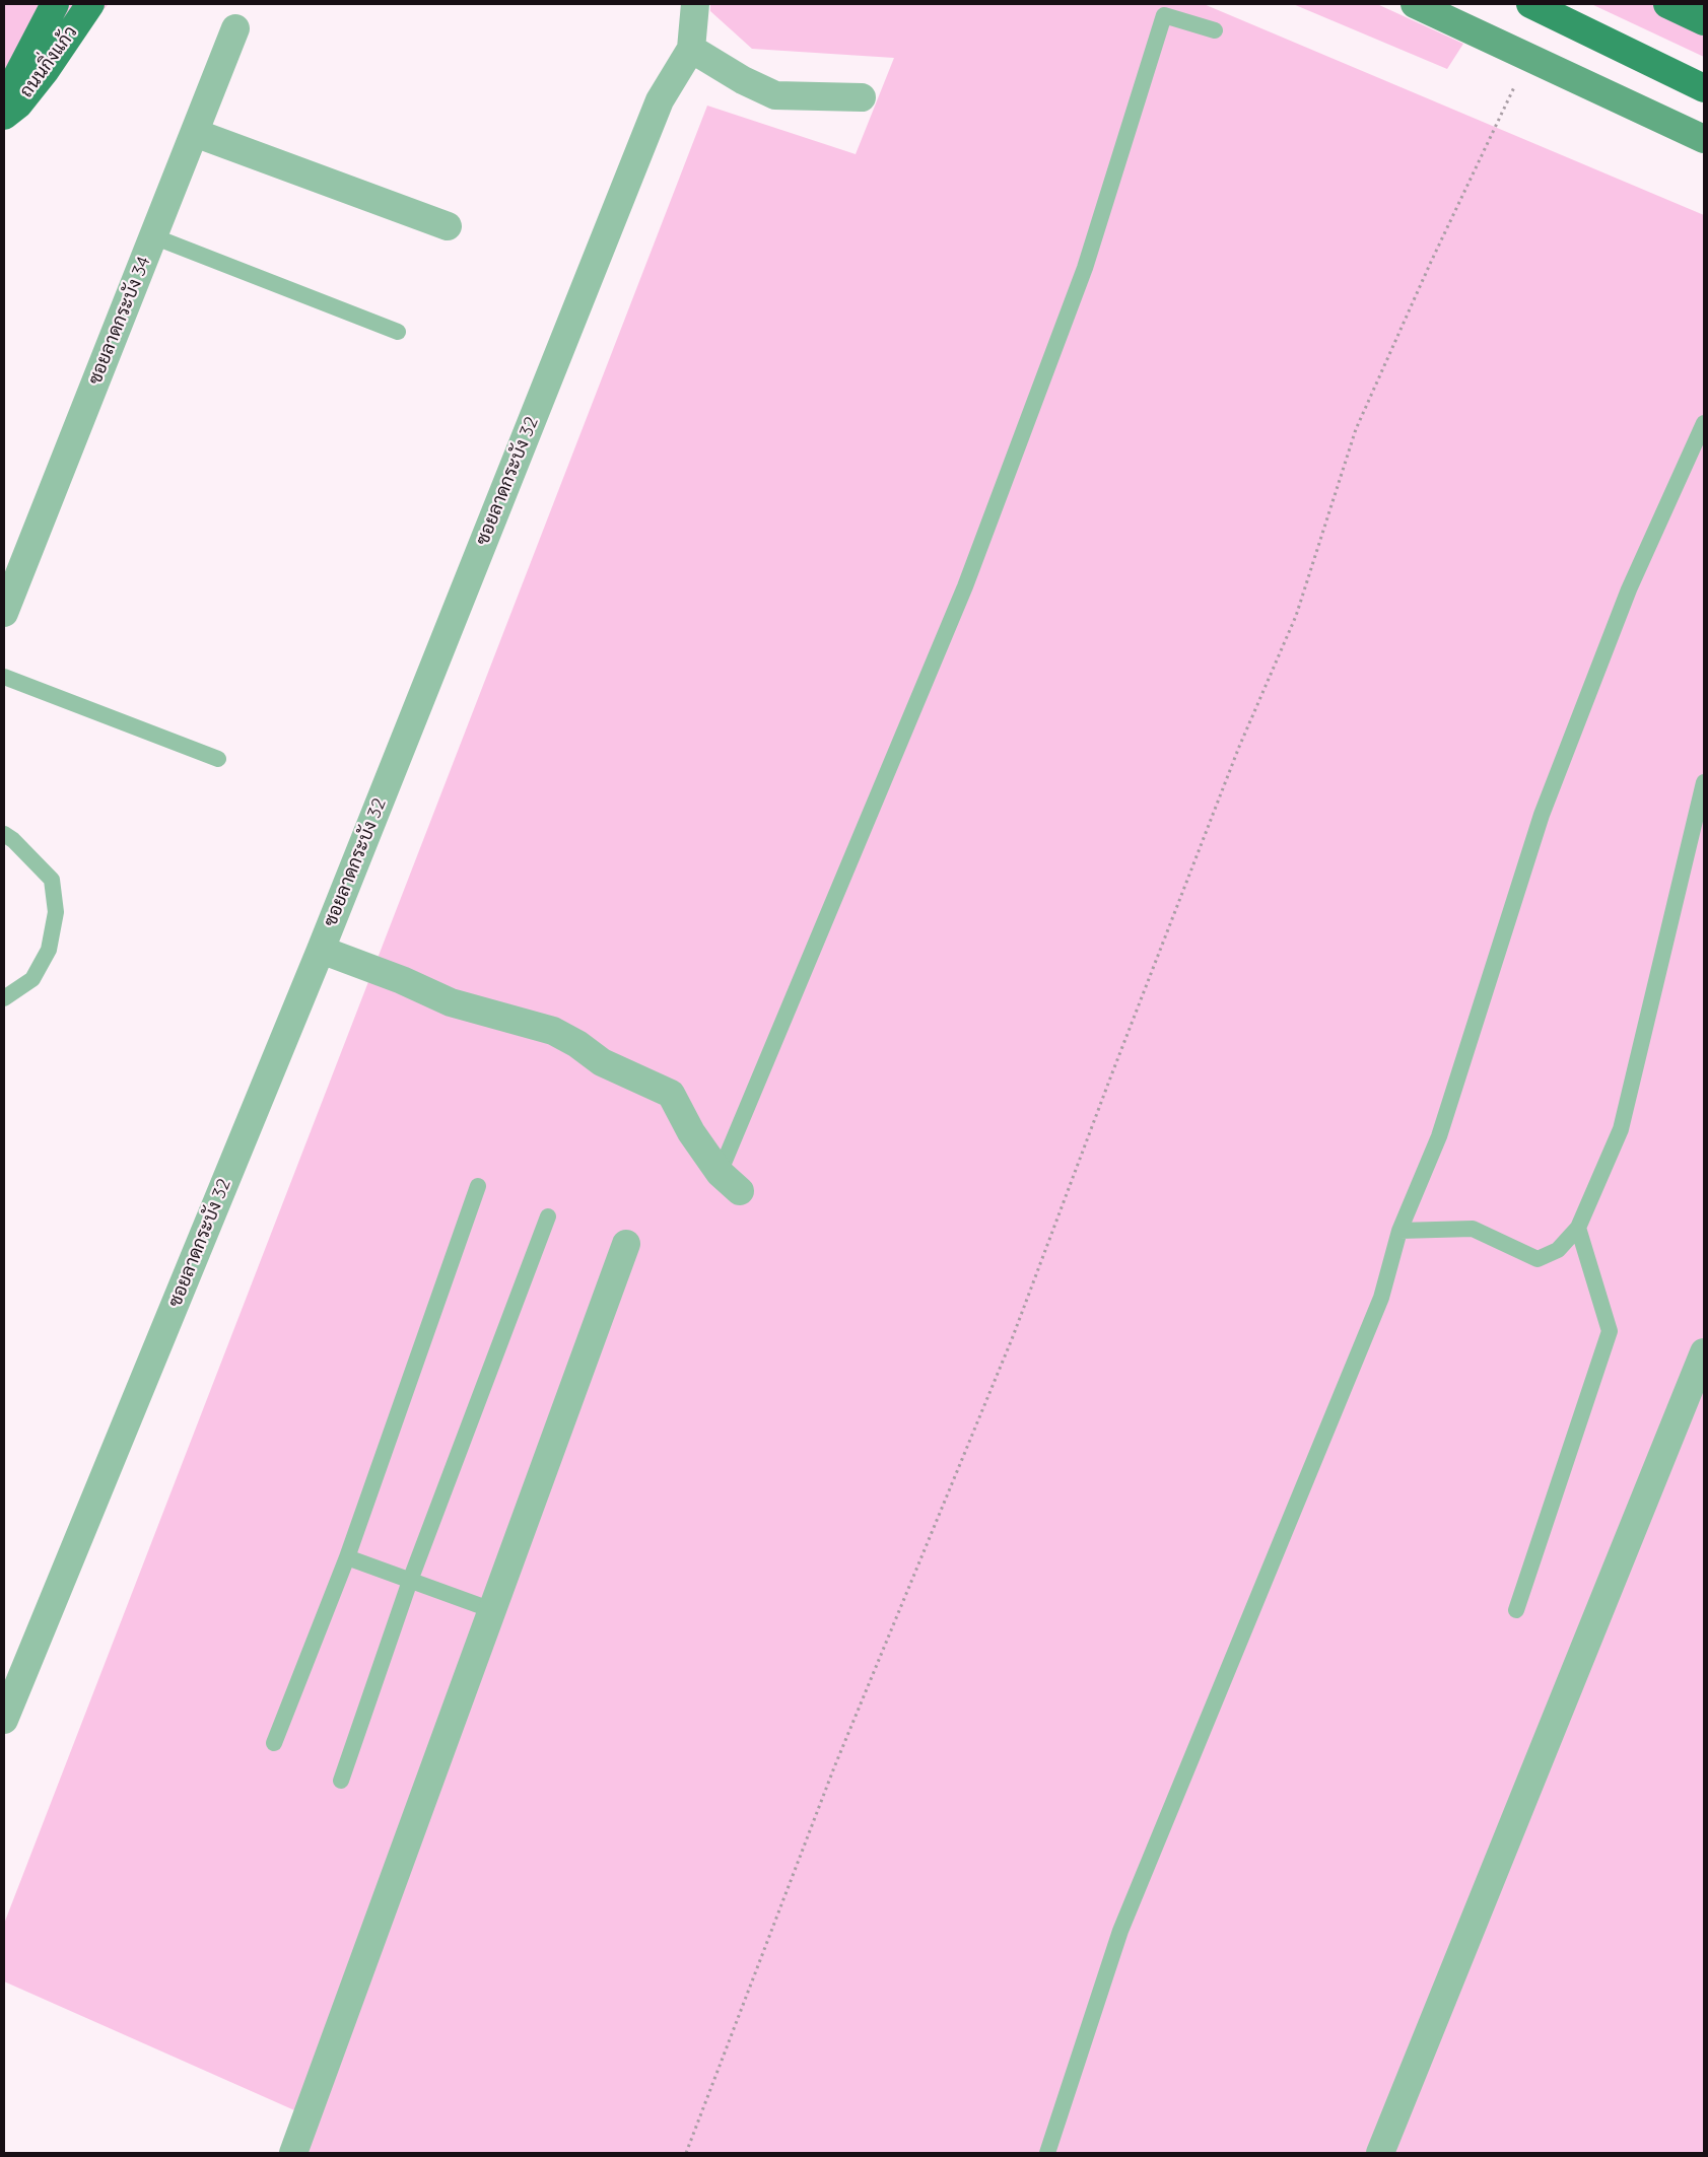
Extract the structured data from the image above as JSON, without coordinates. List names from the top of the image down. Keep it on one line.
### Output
{"streets":{"main road":["ถนนกิ่งแก้ว"],"street":["ซอยลาดกระบัง 34","ซอยลาดกระบัง 32"]}}
